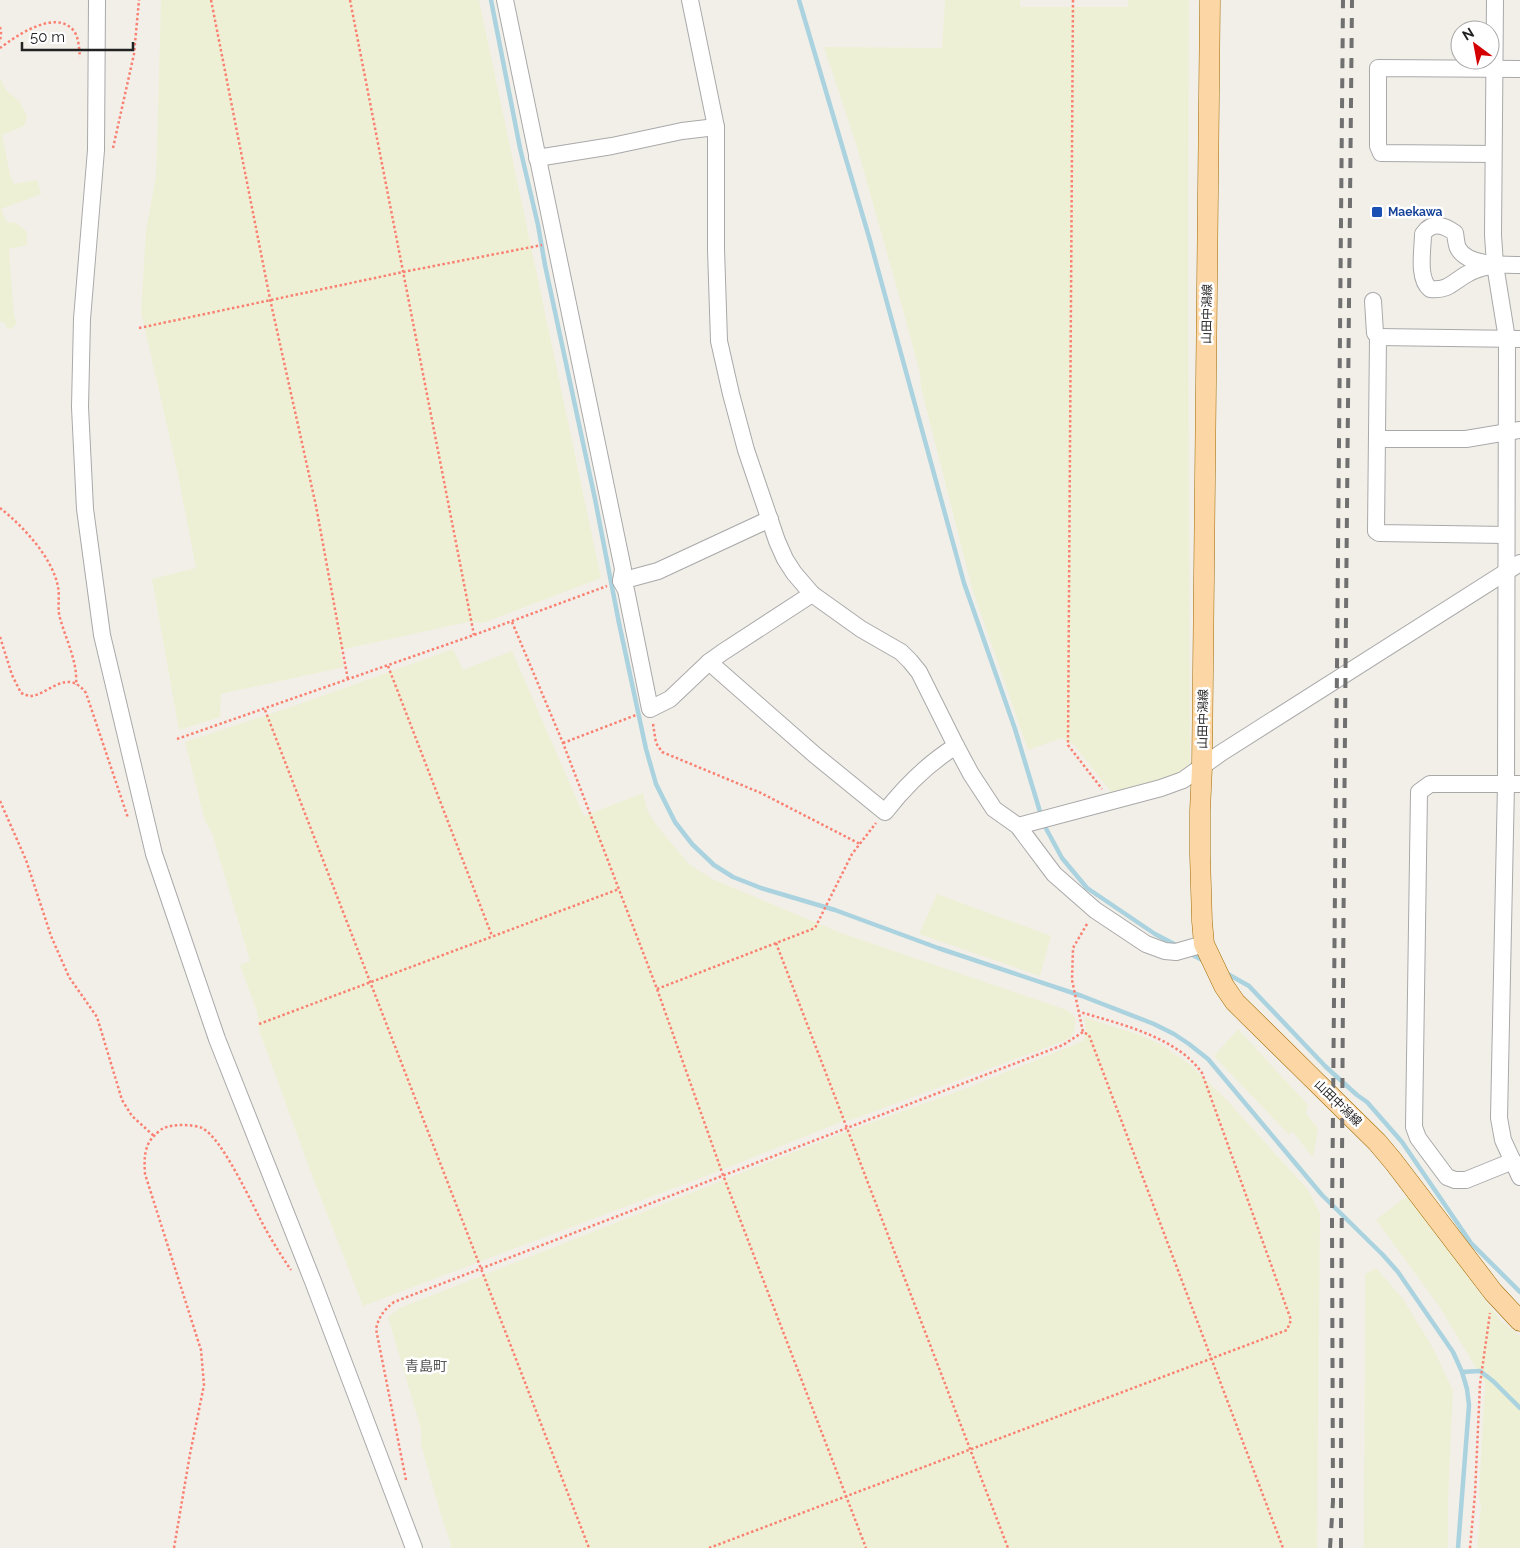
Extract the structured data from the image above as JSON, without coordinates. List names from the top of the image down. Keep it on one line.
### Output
{"streets":{"main road":["山田中潟線"]},"districts":["青島町"],"places":{"transit":["Maekawa"]},"scale_bar":"50 m","north":"top left"}
